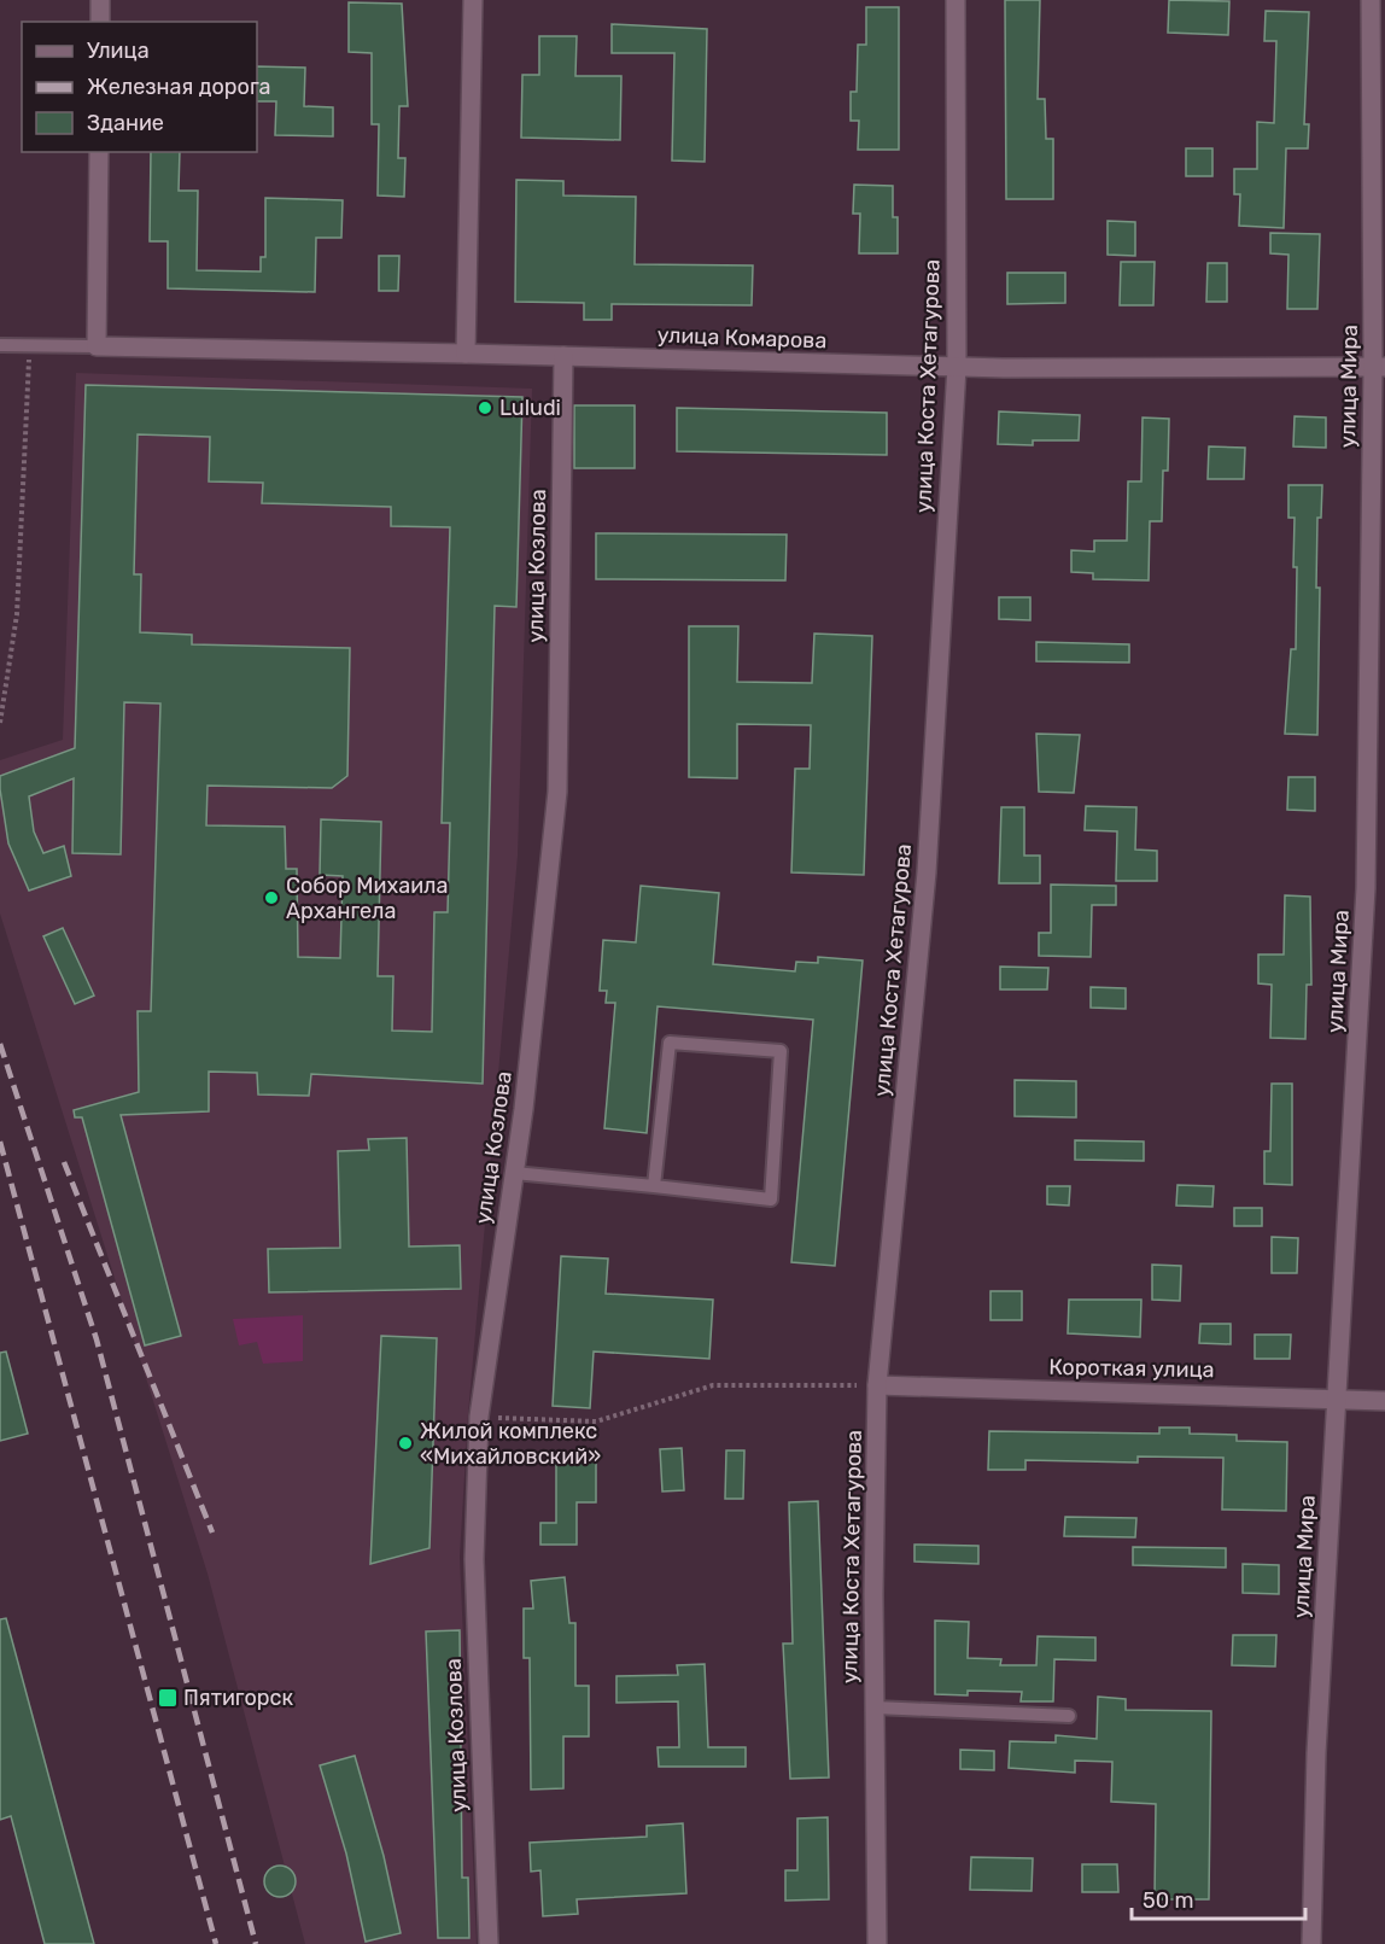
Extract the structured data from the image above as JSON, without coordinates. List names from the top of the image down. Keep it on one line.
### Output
{"streets":{"street":["улица Комарова","улица Коста Хетагурова","улица Мира","улица Козлова","Короткая улица"]},"crossings":[["улица Комарова","улица Коста Хетагурова"],["улица Комарова","улица Мира"],["улица Комарова","улица Козлова"],["улица Коста Хетагурова","Короткая улица"],["улица Мира","Короткая улица"]],"places":{"other":["Luludi","Собор Михаила Архангела","Жилой комплекс «Михайловский»"],"transit":["Пятигорск"]},"legend":["Улица","Железная дорога","Здание"],"scale_bar":"50 m"}
